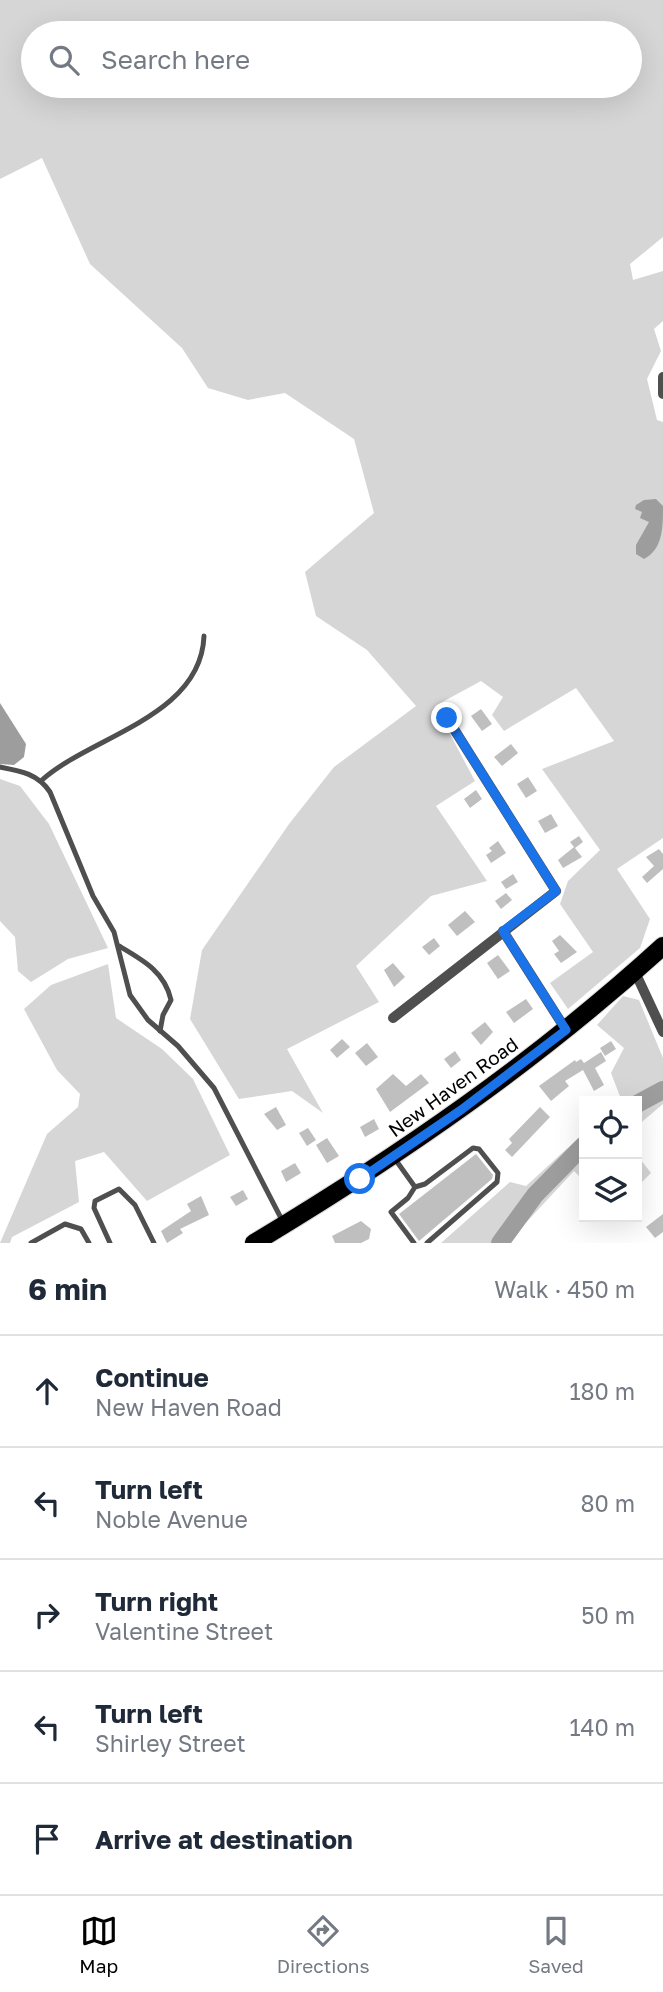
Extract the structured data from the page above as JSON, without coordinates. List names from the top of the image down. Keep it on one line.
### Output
{"streets":{"main road":["New Haven Road"]},"page":{"search":"Search here","heading":["6 min","Walk · 450 m"],"list":[["Continue","New Haven Road","180 m"],["Turn left","Noble Avenue","80 m"],["Turn right","Valentine Street","50 m"],["Turn left","Shirley Street","140 m"],"Arrive at destination"],"nav":["Map","Directions","Saved"]}}
